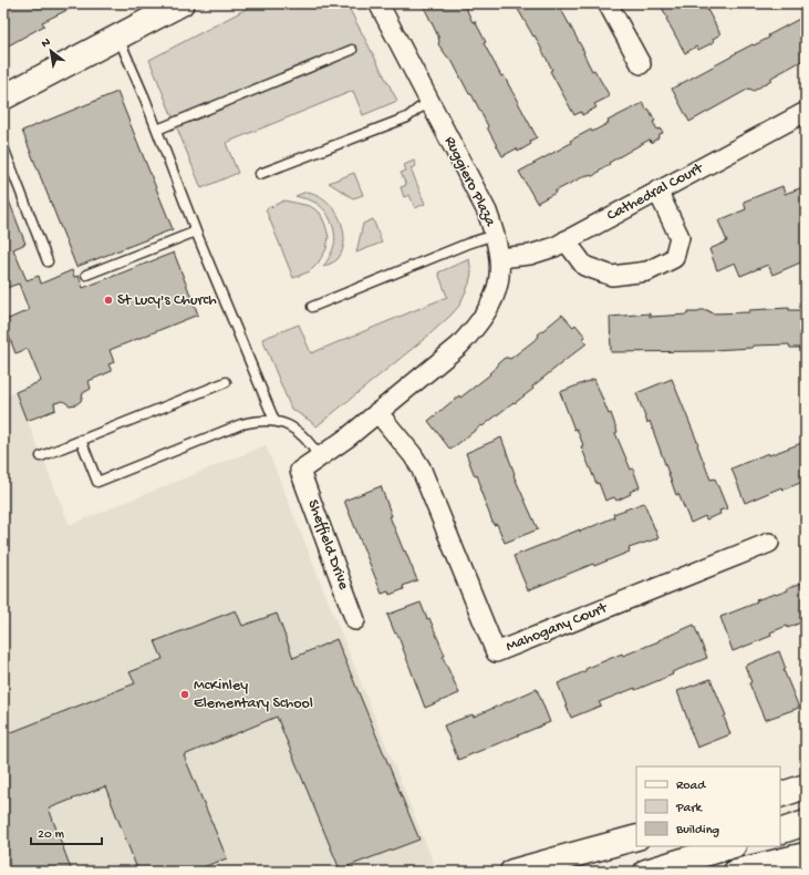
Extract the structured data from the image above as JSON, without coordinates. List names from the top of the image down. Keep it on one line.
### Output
{"streets":{"street":["Ruggiero Plaza","Cathedral Court","Sheffield Drive","Mahogany Court"]},"crossings":[["Ruggiero Plaza","Cathedral Court"],["Ruggiero Plaza","Sheffield Drive"],["Ruggiero Plaza","Mahogany Court"]],"places":["St Lucy's Church","McKinley Elementary School"],"legend":["Road","Park","Building"],"scale_bar":"20 m","north":"top left"}
